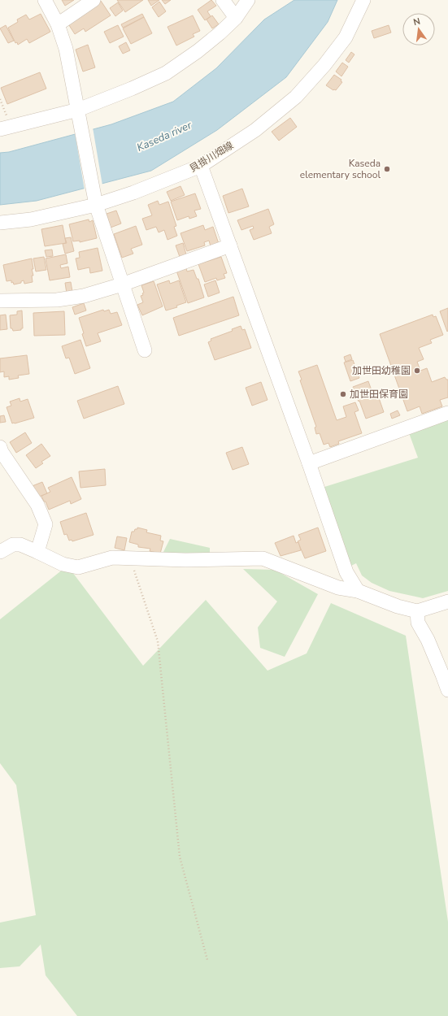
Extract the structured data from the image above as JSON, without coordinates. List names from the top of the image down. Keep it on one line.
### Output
{"streets":{"street":["貝掛川畑線"]},"water":["Kaseda river"],"places":["Kaseda elementary school","加世田幼稚園","加世田保育園"],"north":"top"}
